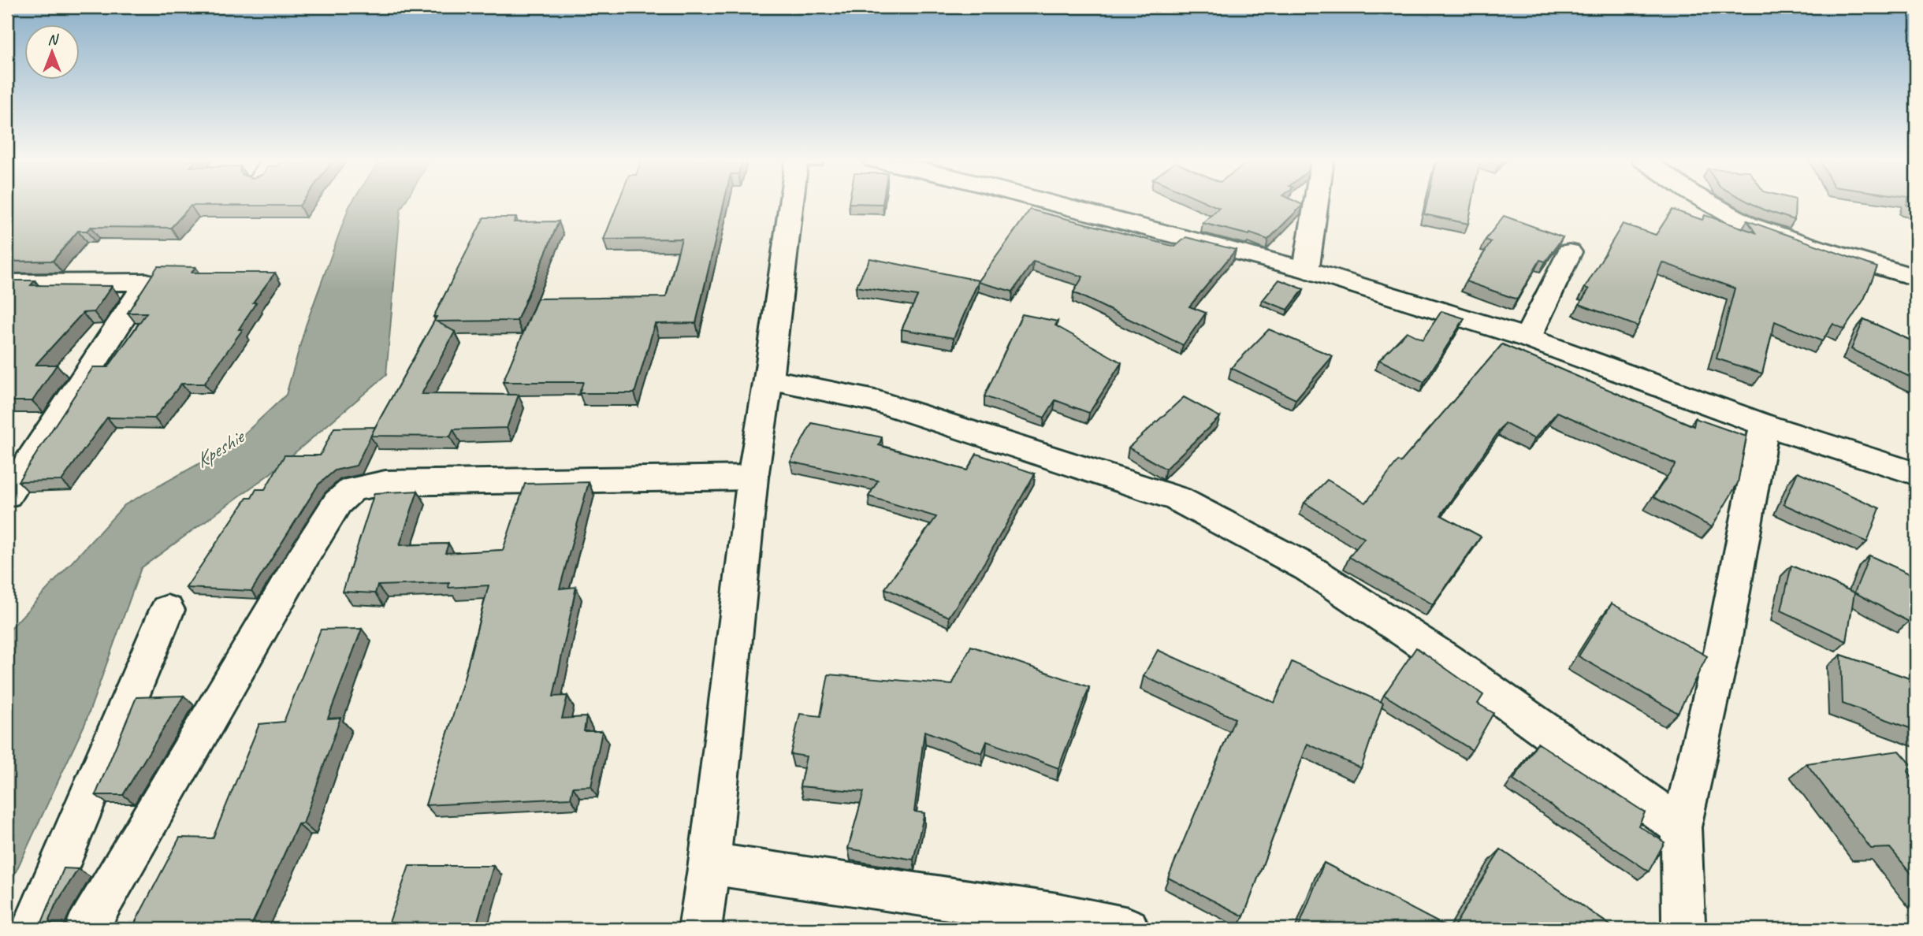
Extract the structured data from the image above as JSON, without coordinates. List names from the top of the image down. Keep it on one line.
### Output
{"water":["Kpeshie"],"north":"top"}
